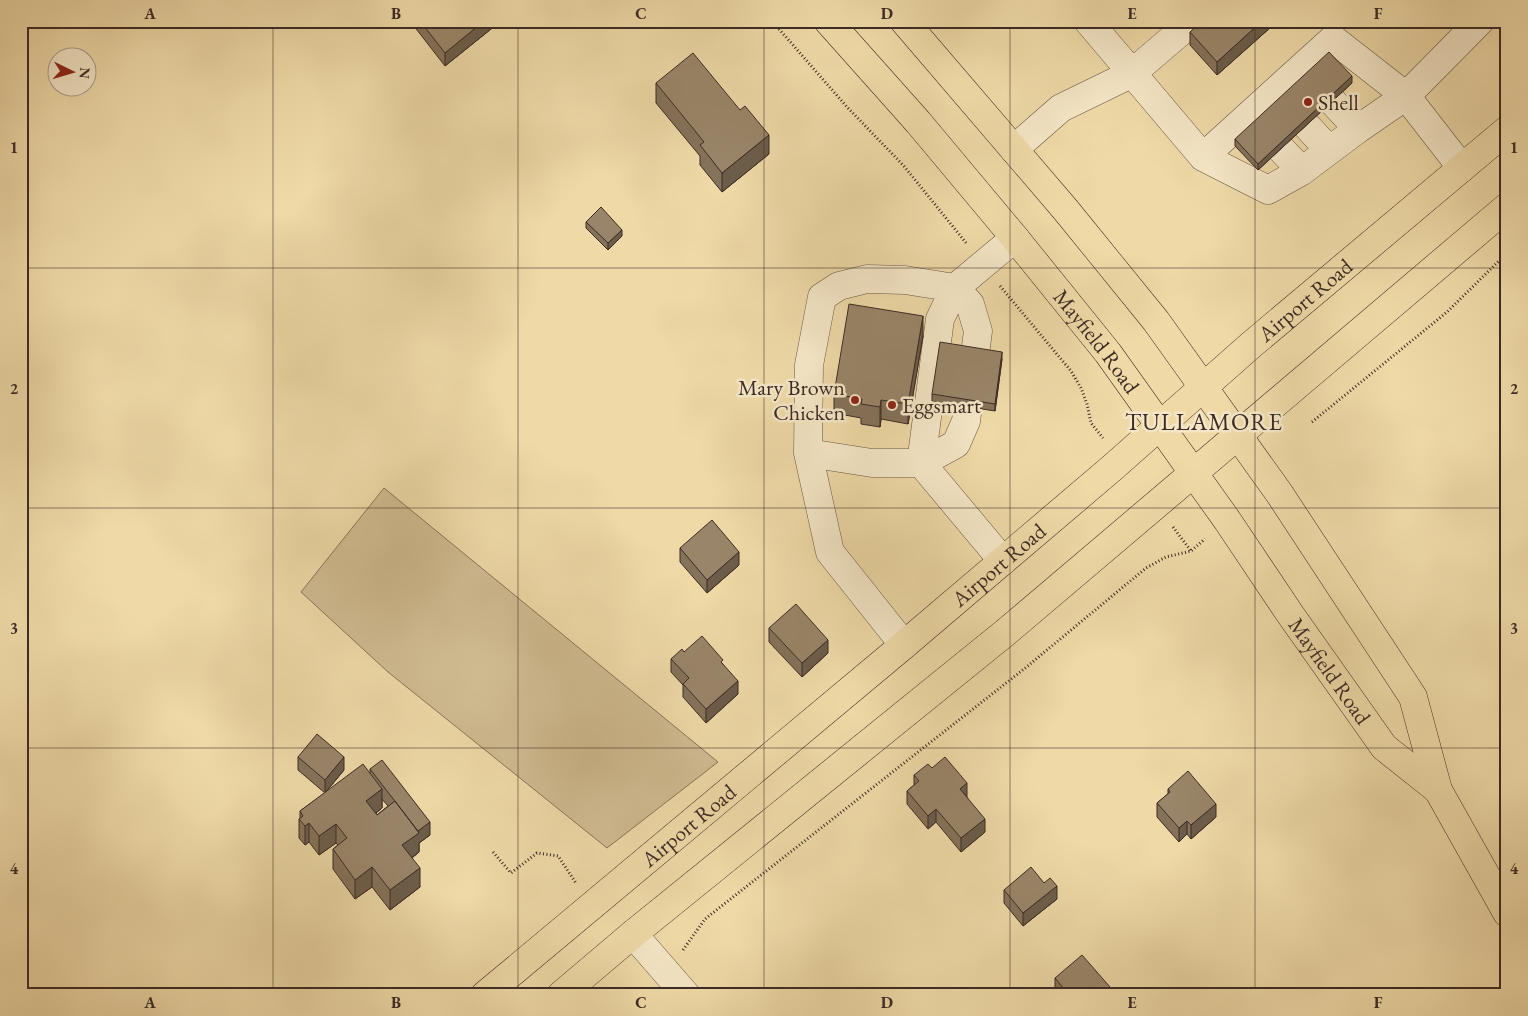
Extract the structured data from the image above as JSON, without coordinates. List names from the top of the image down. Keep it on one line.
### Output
{"streets":{"main road":["Airport Road","Mayfield Road"]},"crossings":[["Airport Road","Mayfield Road"]],"districts":["TULLAMORE"],"places":["Shell","Mary Brown Chicken","Eggsmart"],"north":"right","grid":{"columns":["A","B","C","D","E","F"],"rows":["1","2","3","4"]}}
